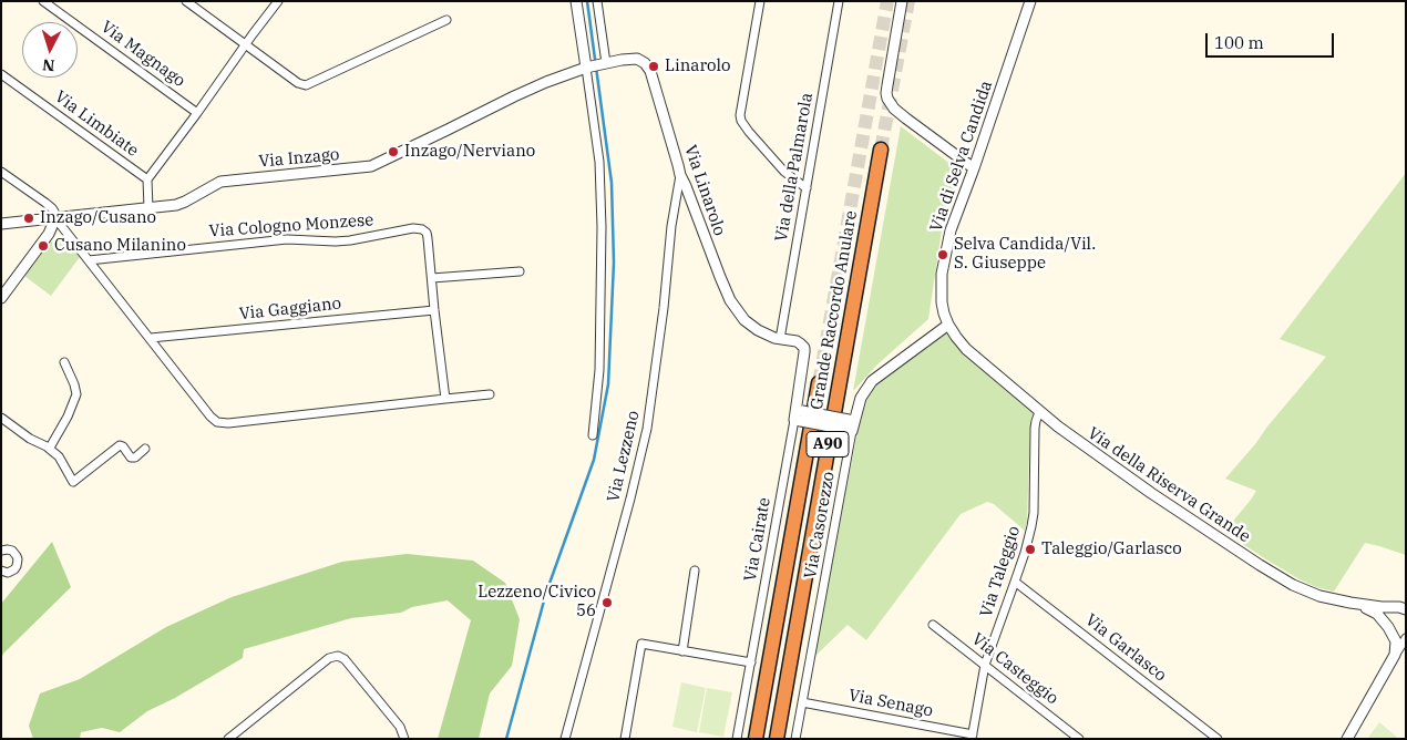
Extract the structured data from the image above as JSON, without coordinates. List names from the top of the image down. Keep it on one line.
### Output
{"streets":{"highway":["Grande Raccordo Anulare","A90"],"street":["Via Magnago","Via Limbiate","Via di Selva Candida","Via Inzago","Via della Palmarola","Via Linarolo","Via Cologno Monzese","Via Gaggiano","Via Lezzeno","Via della Riserva Grande","Via Casorezzo","Via Cairate","Via Taleggio","Via Garlasco","Via Casteggio","Via Senago"]},"crossings":[["Via di Selva Candida","Via della Riserva Grande"],["Via di Selva Candida","Via Casorezzo"],["Via Inzago","Via Linarolo"],["Via della Palmarola","Via Linarolo"],["Via Linarolo","Via Lezzeno"],["Via Linarolo","Via Cairate"],["Via Cologno Monzese","Via Gaggiano"],["Via della Riserva Grande","Via Casorezzo"],["Via della Riserva Grande","Via Taleggio"],["Via Casorezzo","Via Senago"],["Via Taleggio","Via Garlasco"],["Via Taleggio","Via Casteggio"],["Via Taleggio","Via Senago"]],"places":["Linarolo","Inzago/Nerviano","Inzago/Cusano","Cusano Milanino","Selva Candida/Vil. S. Giuseppe","Taleggio/Garlasco","Lezzeno/Civico 56"],"scale_bar":"100 m","north":"bottom"}
